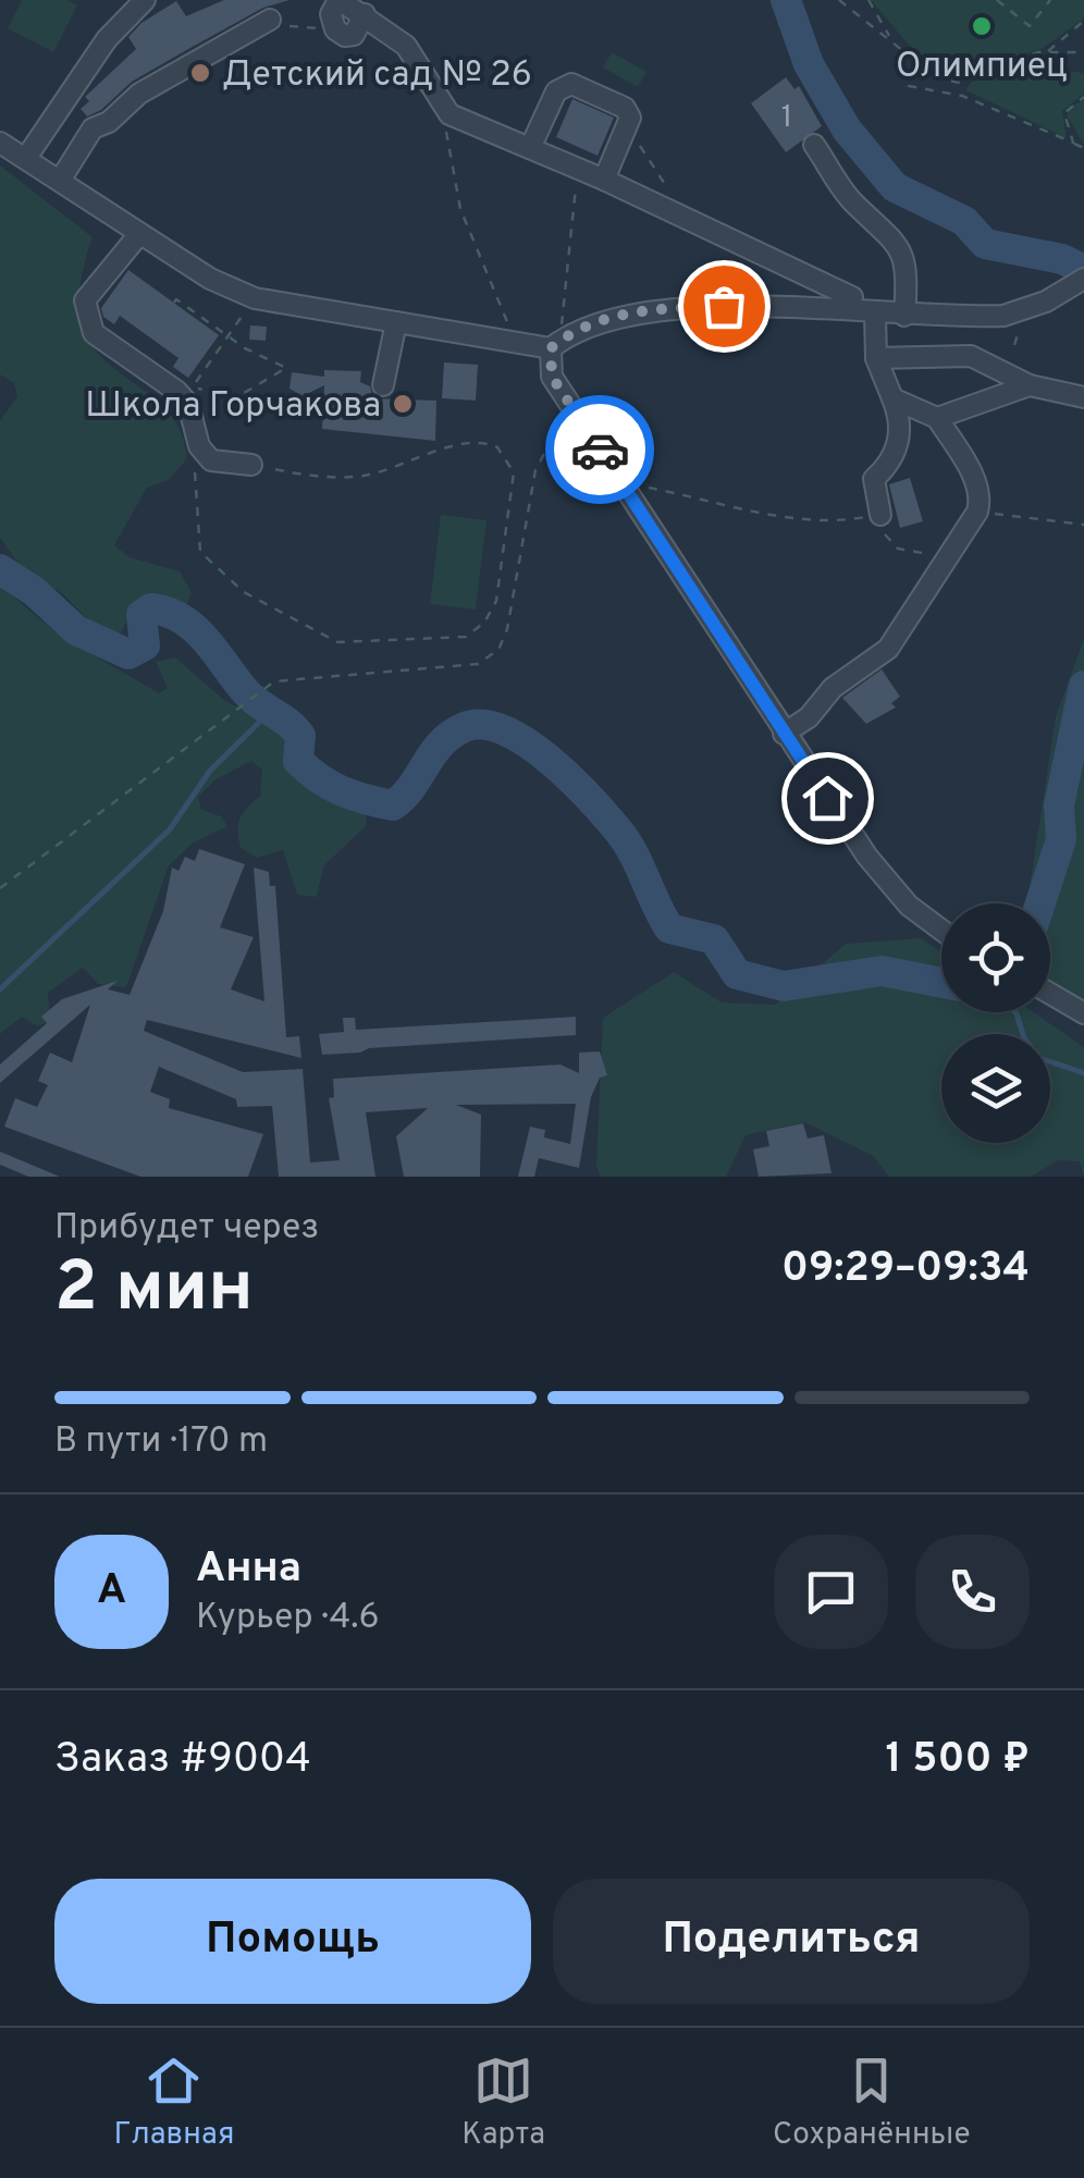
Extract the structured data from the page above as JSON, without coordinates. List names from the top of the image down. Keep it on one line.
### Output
{"places":["Олимпиец","Детский сад № 26","Школа Горчакова"],"house_numbers":["1"],"page":{"heading":["2 мин","Прибудет через","09:29–09:34"],"panel":["Анна","Курьер · 4.6","Заказ #9004","1 500 ₽"],"bar":"В пути · 170 m","round":"А","buttons":["Помощь","Поделиться"],"tabs":["Главная","Карта","Сохранённые"]}}
